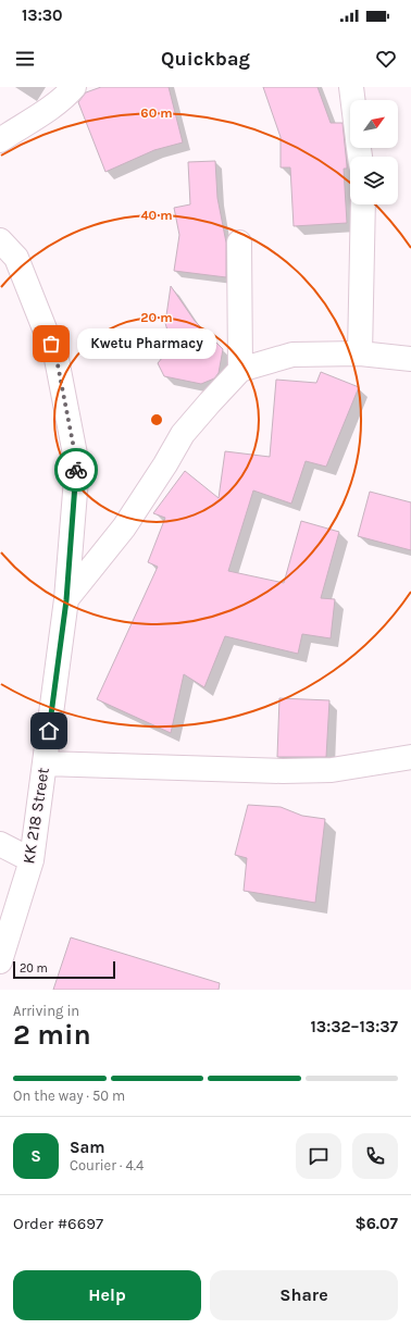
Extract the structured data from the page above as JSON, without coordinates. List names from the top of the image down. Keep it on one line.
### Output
{"streets":{"street":["KK 218 Street"]},"places":["Kwetu Pharmacy"],"scale_bar":"20 m","north":"top right","page":{"status":"13:30","header":"Quickbag","bubble":"Kwetu Pharmacy","scale":"20 m","heading":["2 min","Arriving in","13:32–13:37"],"panel":["Sam","Courier · 4.4","Order #6697","$6.07"],"bar":"On the way · 50 m","round":"S","buttons":["Help","Share"]},"rings":["60 m","40 m","20 m"]}
